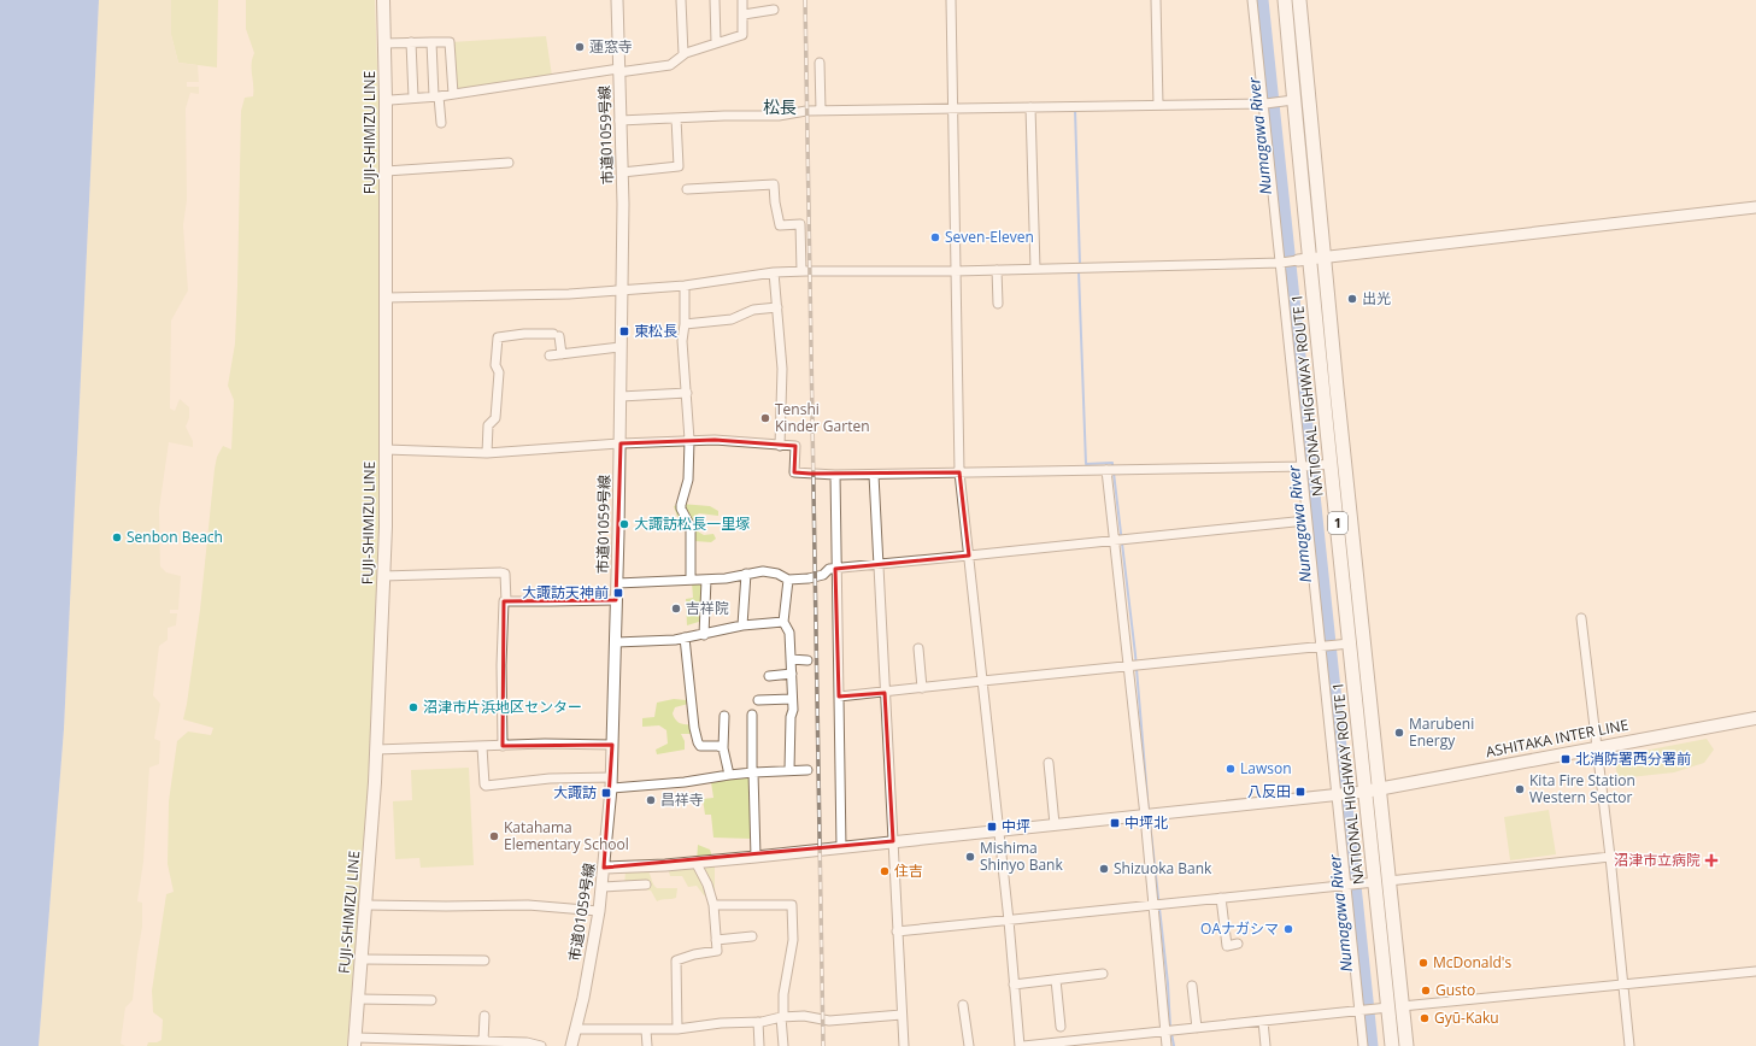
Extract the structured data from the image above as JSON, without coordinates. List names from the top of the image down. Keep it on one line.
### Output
{"streets":{"highway":["NATIONAL HIGHWAY ROUTE 1","1"],"main road":["FUJI-SHIMIZU LINE","ASHITAKA INTER LINE"],"street":["市道01059号線"]},"crossings":[["NATIONAL HIGHWAY ROUTE 1","ASHITAKA INTER LINE"]],"districts":["松長"],"water":["Numagawa River"],"places":{"other":["蓮窓寺","Seven-Eleven","出光","Tenshi Kinder Garten","大諏訪松長一里塚","Senbon Beach","吉祥院","沼津市片浜地区センター","Marubeni Energy","Lawson","Kita Fire Station Western Sector","昌祥寺","Katahama Elementary School","Mishima Shinyo Bank","Shizuoka Bank","住吉","OAナガシマ","McDonald's","Gusto","Gyū-Kaku"],"transit":["東松長","大諏訪天神前","北消防署西分署前","八反田","大諏訪","中坪北","中坪"],"health":["沼津市立病院"]}}
